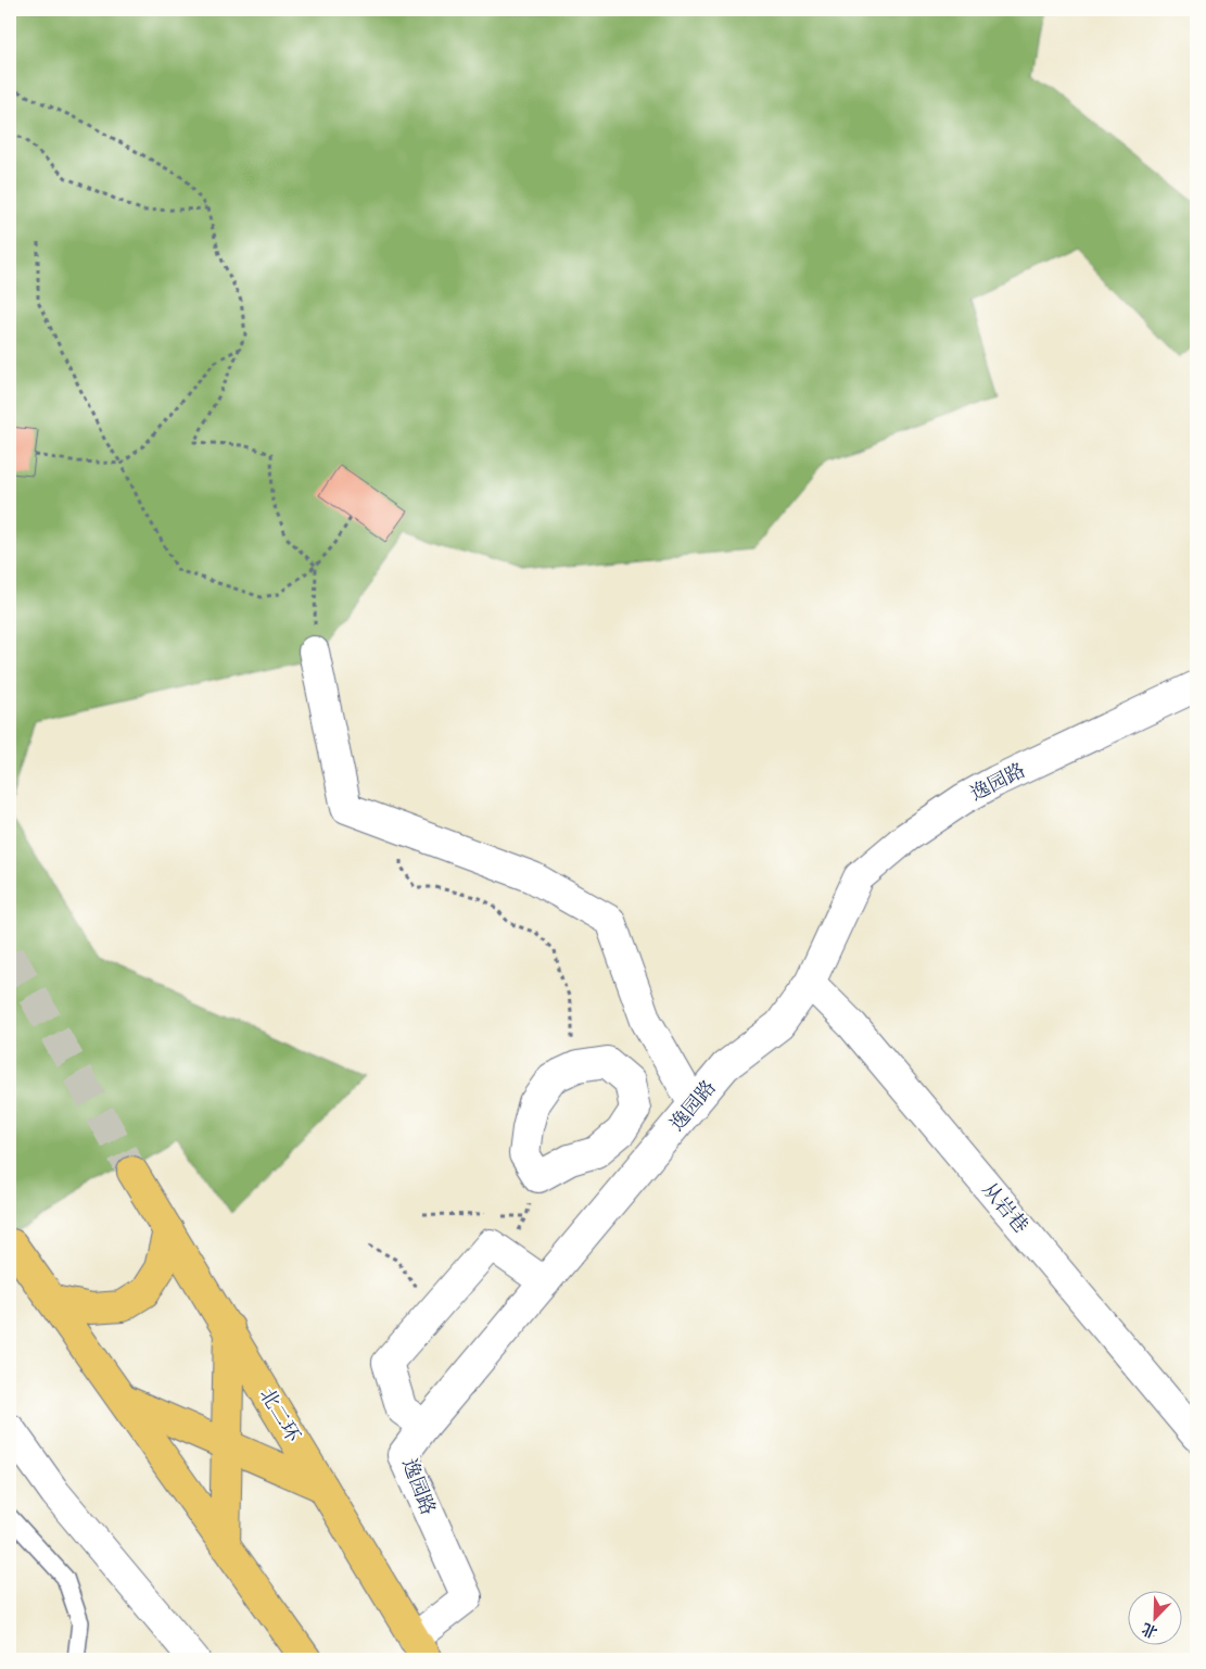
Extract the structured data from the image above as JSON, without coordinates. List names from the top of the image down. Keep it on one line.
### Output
{"streets":{"highway":["北二环"],"street":["逸园路","从岩巷"]},"crossings":[["逸园路","从岩巷"],["逸园路","北二环"]],"north":"bottom left"}
